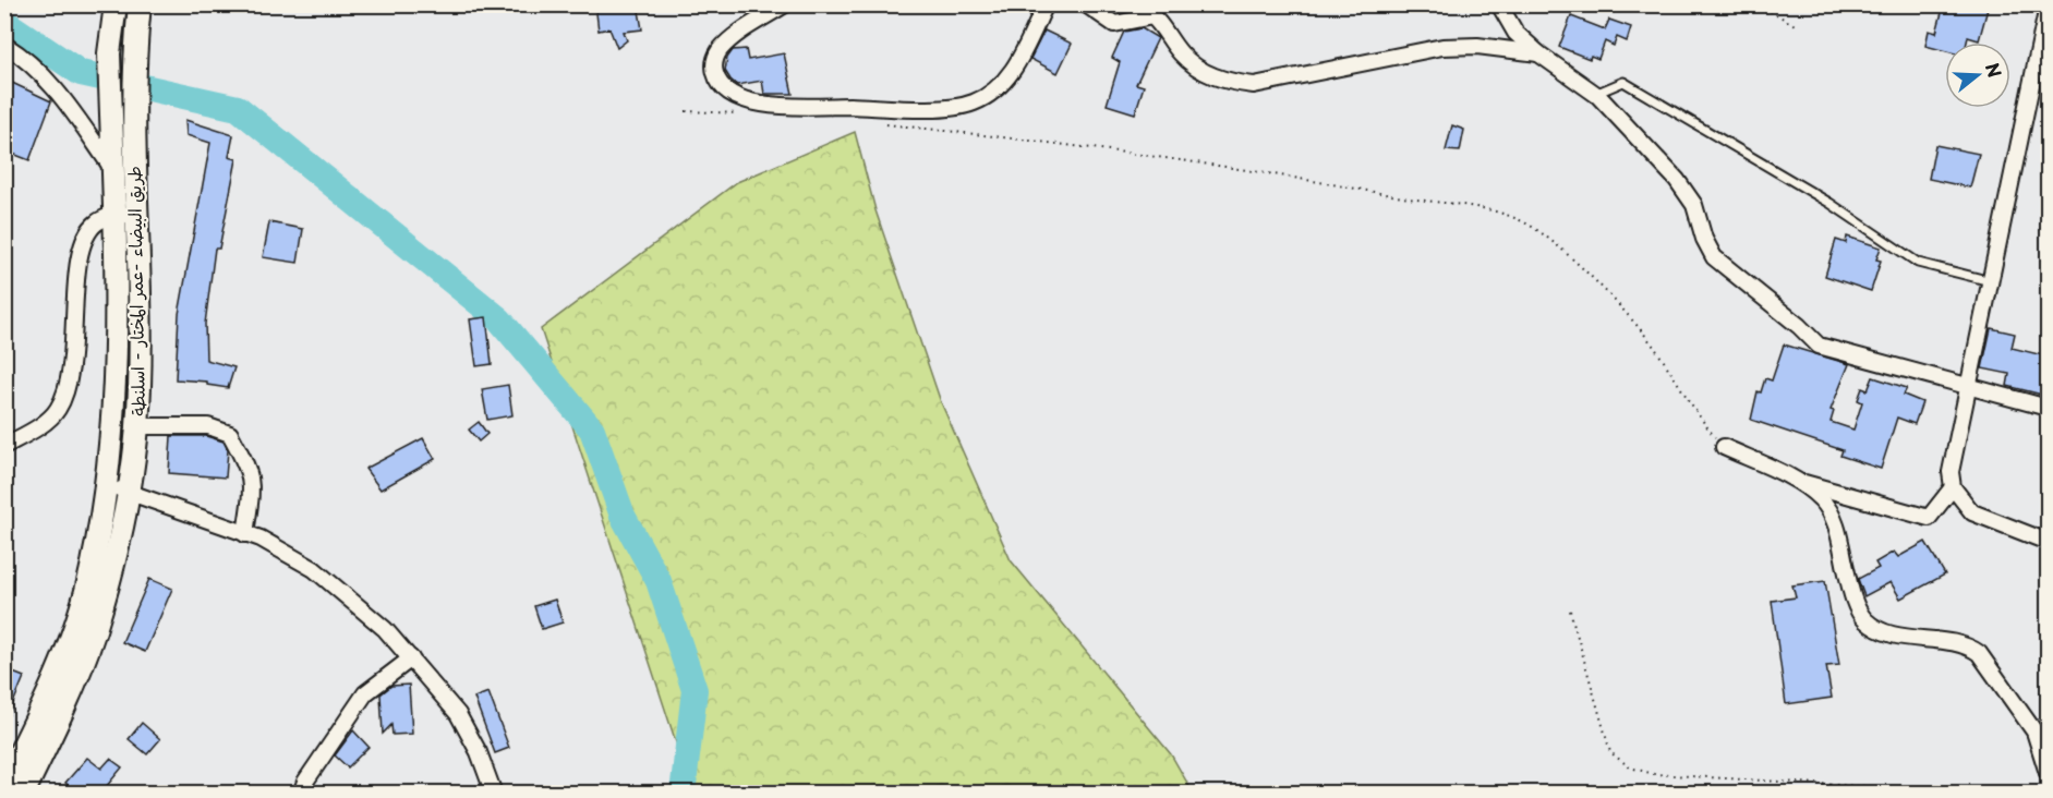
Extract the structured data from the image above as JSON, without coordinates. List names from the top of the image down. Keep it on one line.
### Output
{"streets":{"main road":["طريق البيضاء -عمر المختار - اسلنطة"]},"north":"right"}
